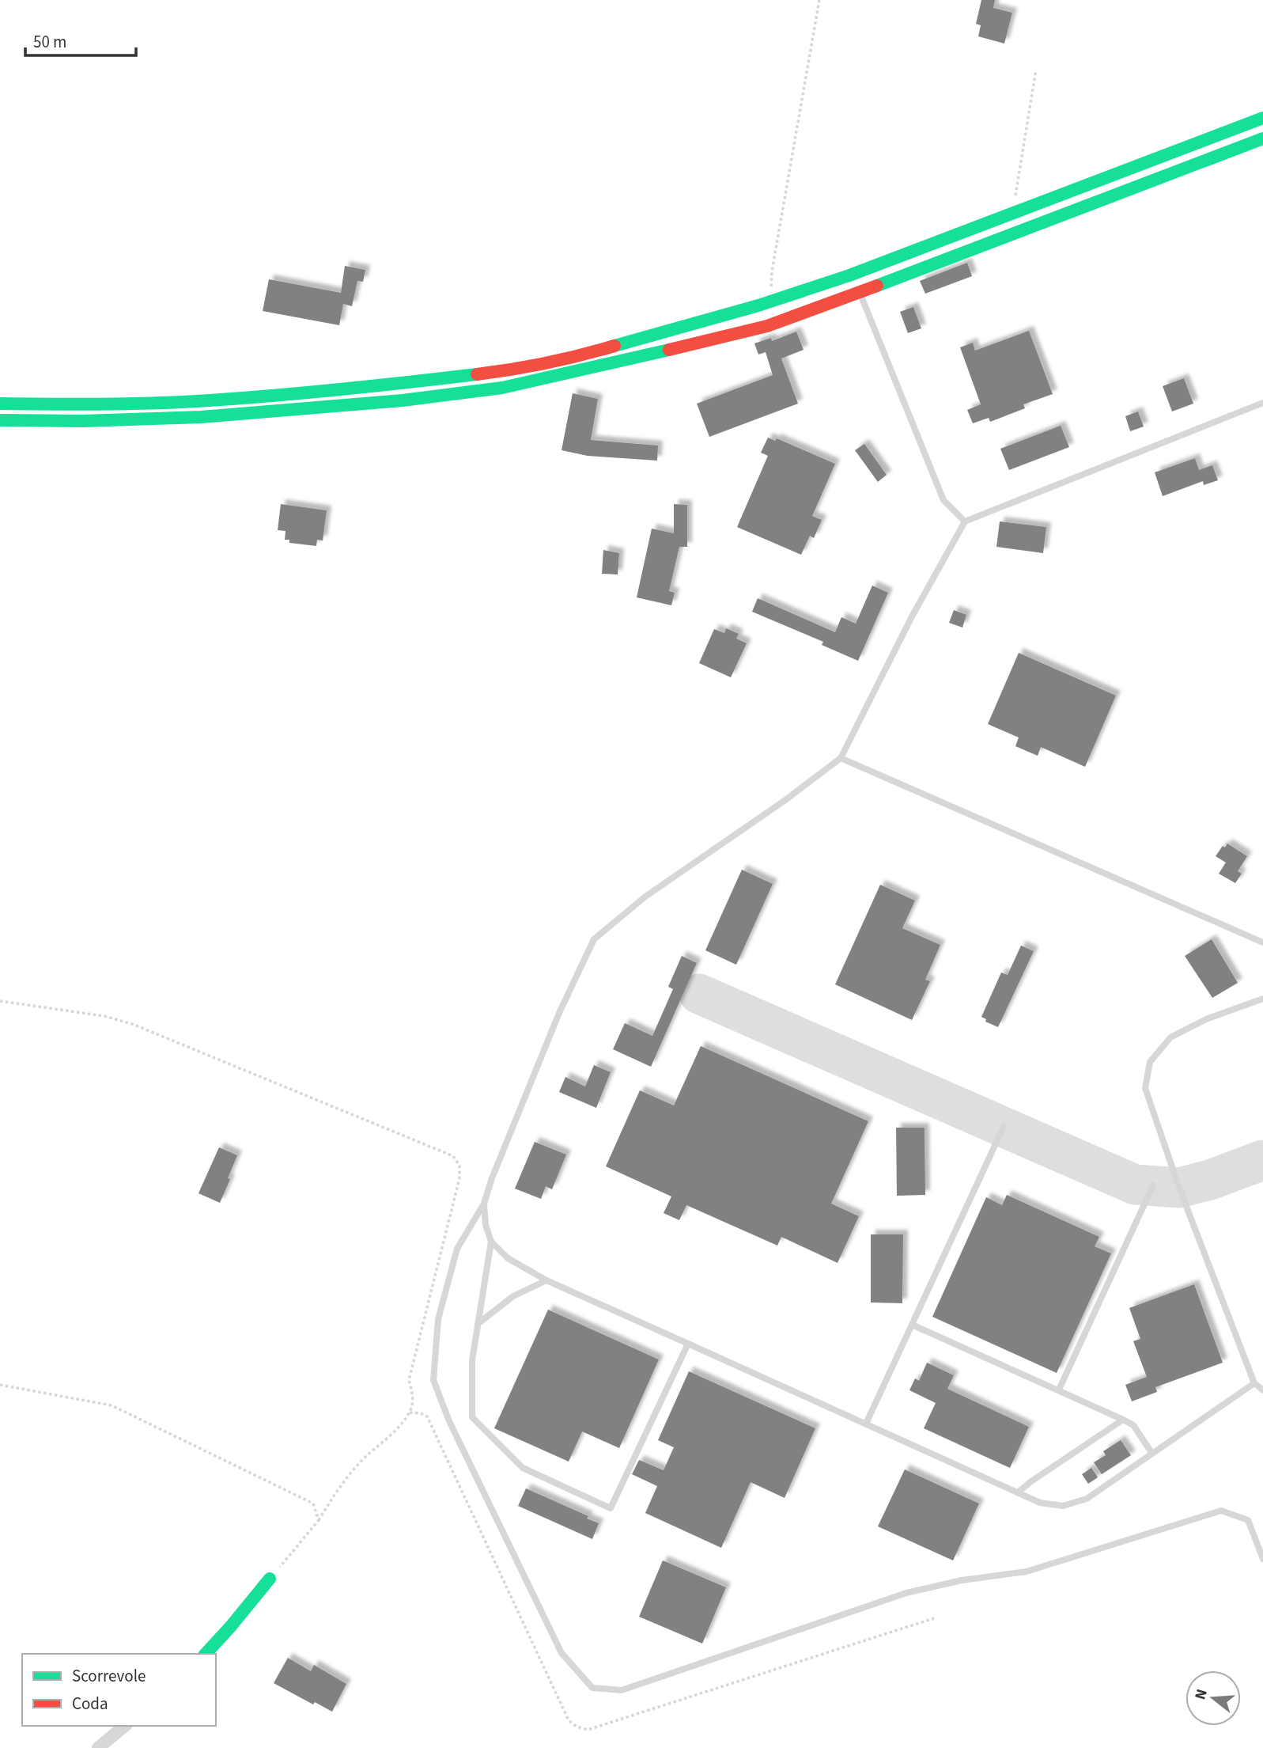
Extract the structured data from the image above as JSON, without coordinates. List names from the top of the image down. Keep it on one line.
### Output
{"legend":["Scorrevole","Coda"],"scale_bar":"50 m","north":"left"}
